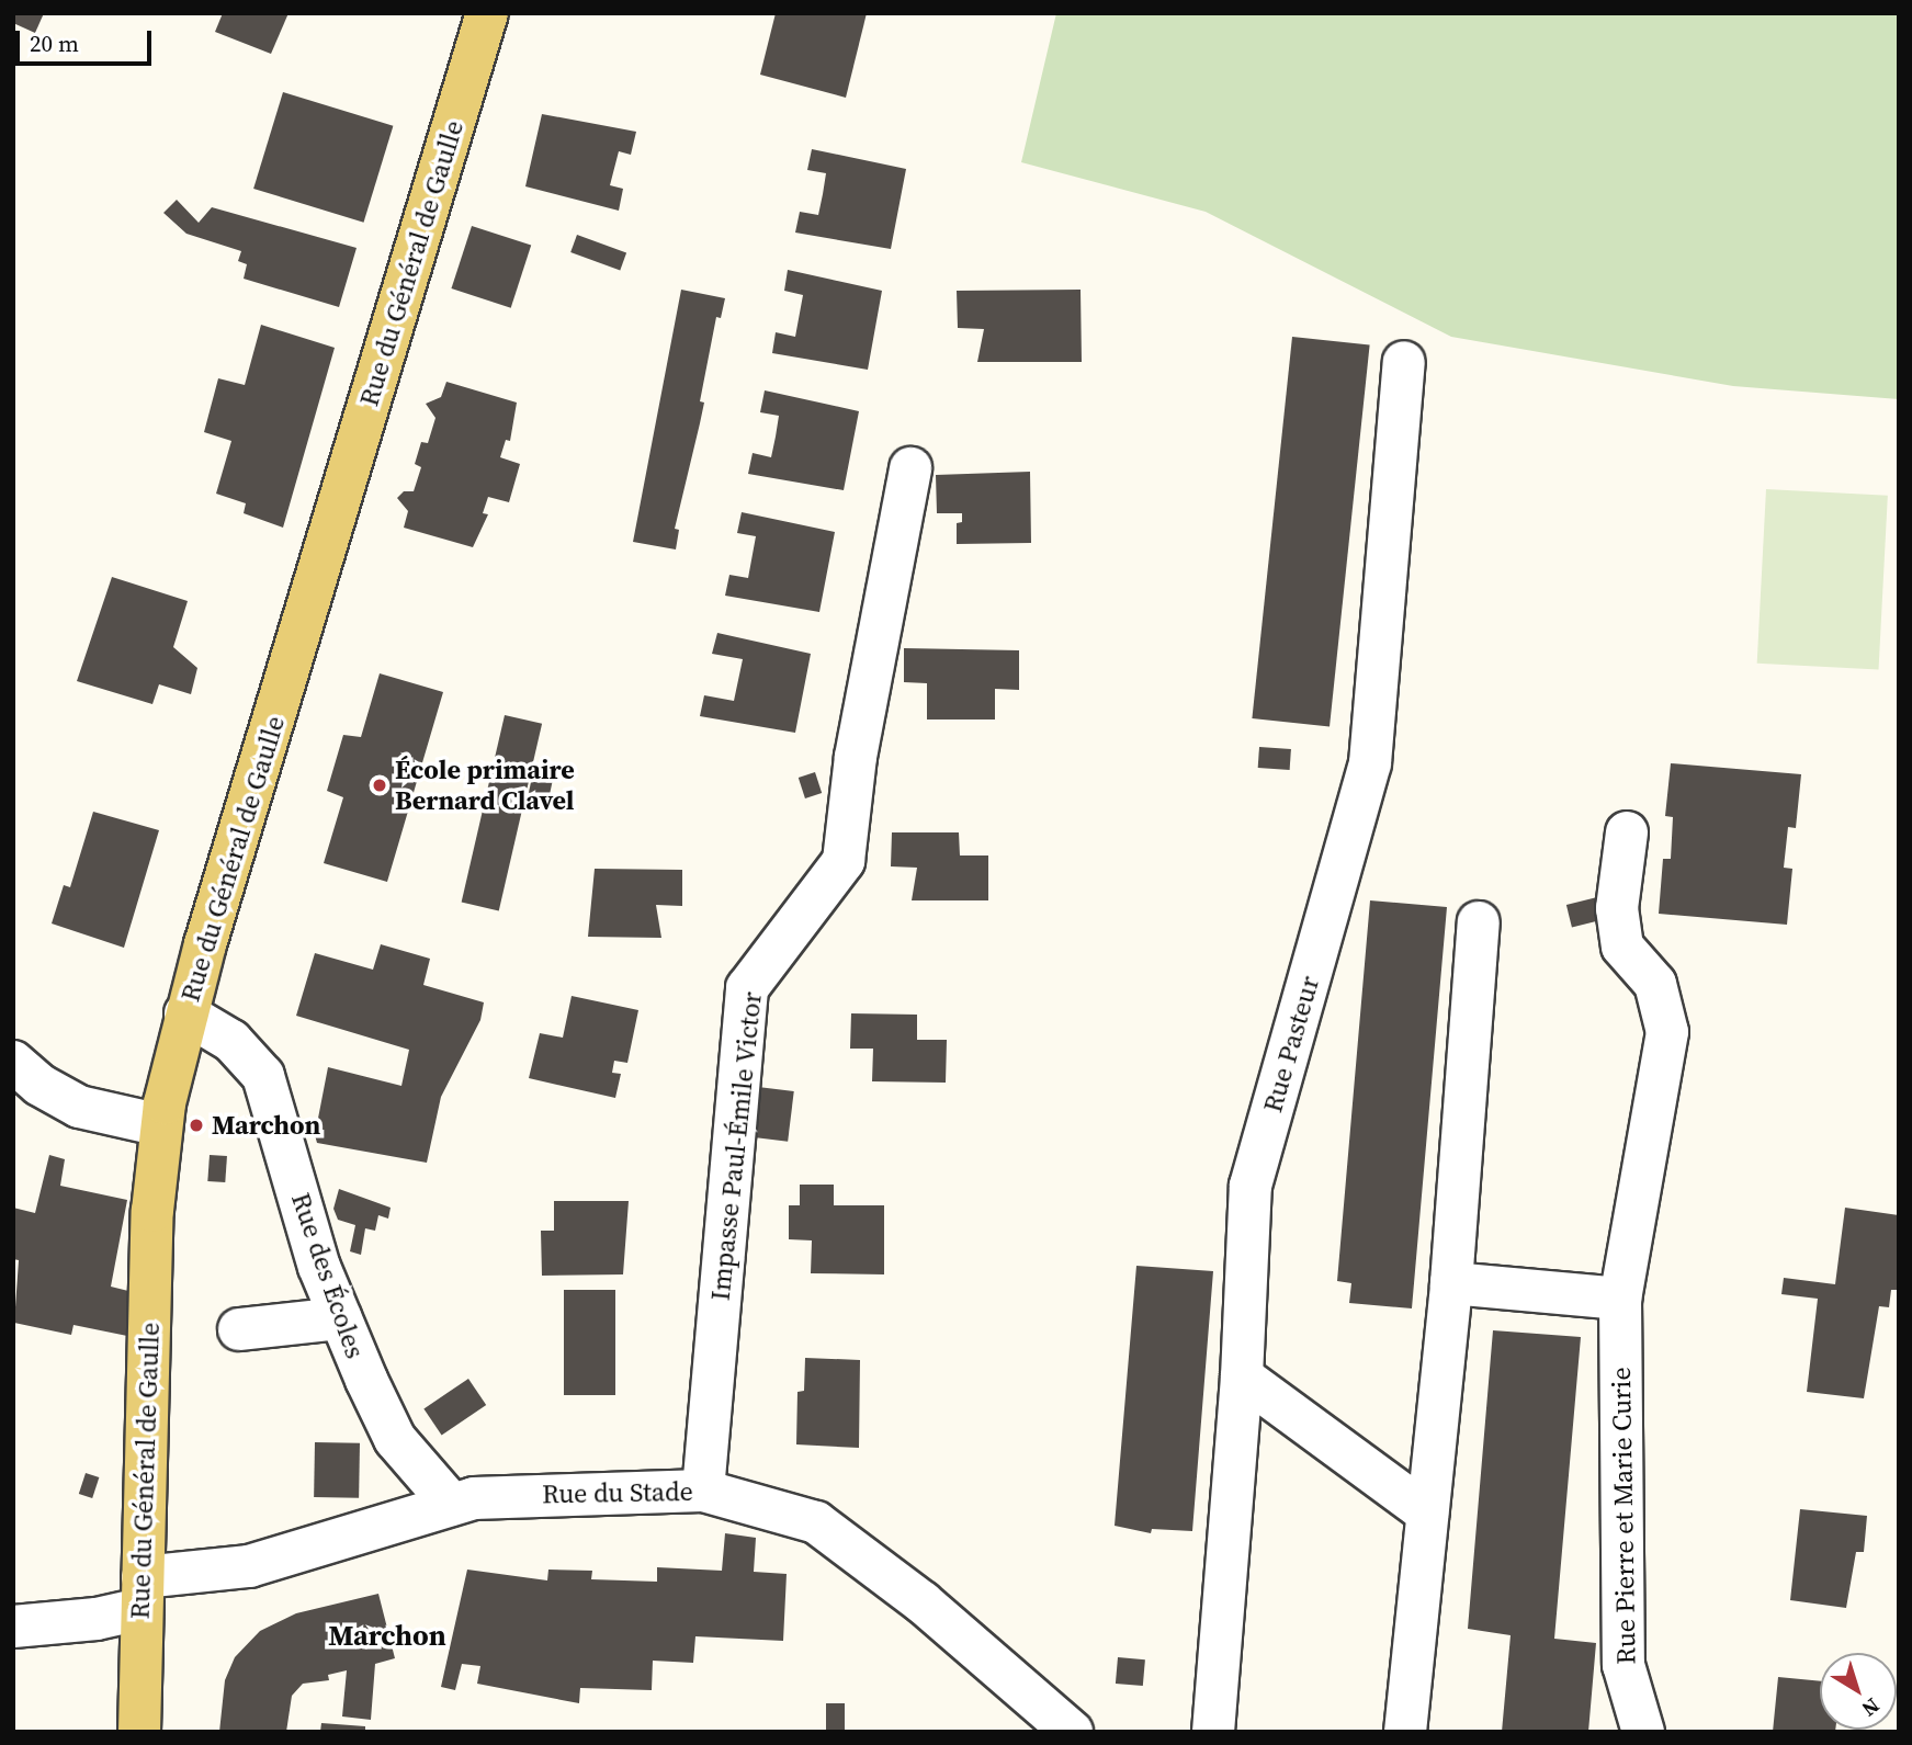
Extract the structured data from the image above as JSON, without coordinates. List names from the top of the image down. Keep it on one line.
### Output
{"streets":{"main road":["Rue du Général de Gaulle"],"street":["Rue Pasteur","Impasse Paul-Émile Victor","Rue des Écoles","Rue du Stade","Rue Pierre et Marie Curie"]},"crossings":[["Rue du Général de Gaulle","Rue des Écoles"],["Rue du Général de Gaulle","Rue du Stade"],["Impasse Paul-Émile Victor","Rue du Stade"],["Rue des Écoles","Rue du Stade"]],"districts":["Marchon"],"places":["École primaire Bernard Clavel","Marchon"],"scale_bar":"20 m","north":"bottom right"}
